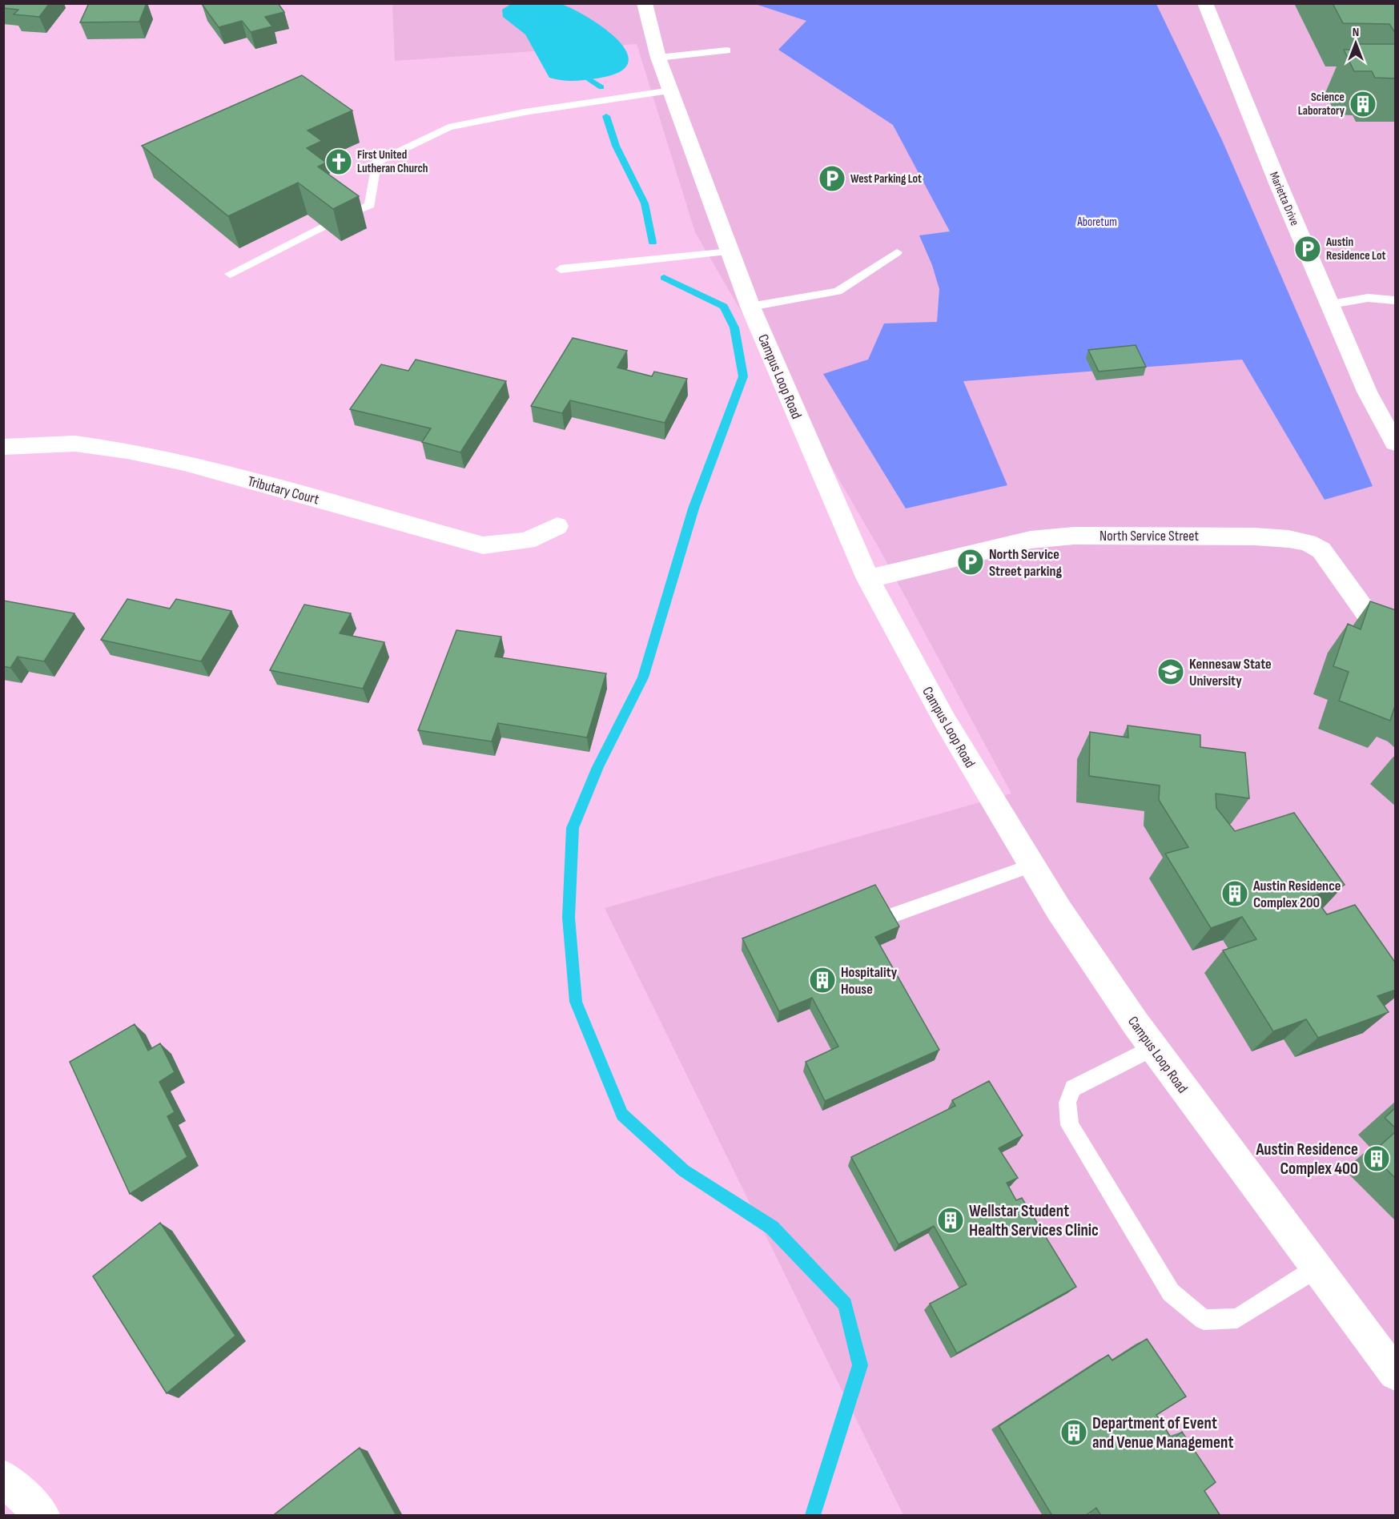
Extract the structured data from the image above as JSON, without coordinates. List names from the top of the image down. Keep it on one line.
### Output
{"streets":{"street":["Marietta Drive","Campus Loop Road","Tributary Court","North Service Street"]},"crossings":[["Campus Loop Road","North Service Street"]],"parks":["Aboretum"],"places":{"building":["Science Laboratory","Austin Residence Complex 200","Hospitality House","Austin Residence Complex 400","Wellstar Student Health Services Clinic","Department of Event and Venue Management"],"church":["First United Lutheran Church"],"parking":["West Parking Lot","Austin Residence Lot","North Service Street parking"],"school or university":["Kennesaw State University"]},"north":"top"}
